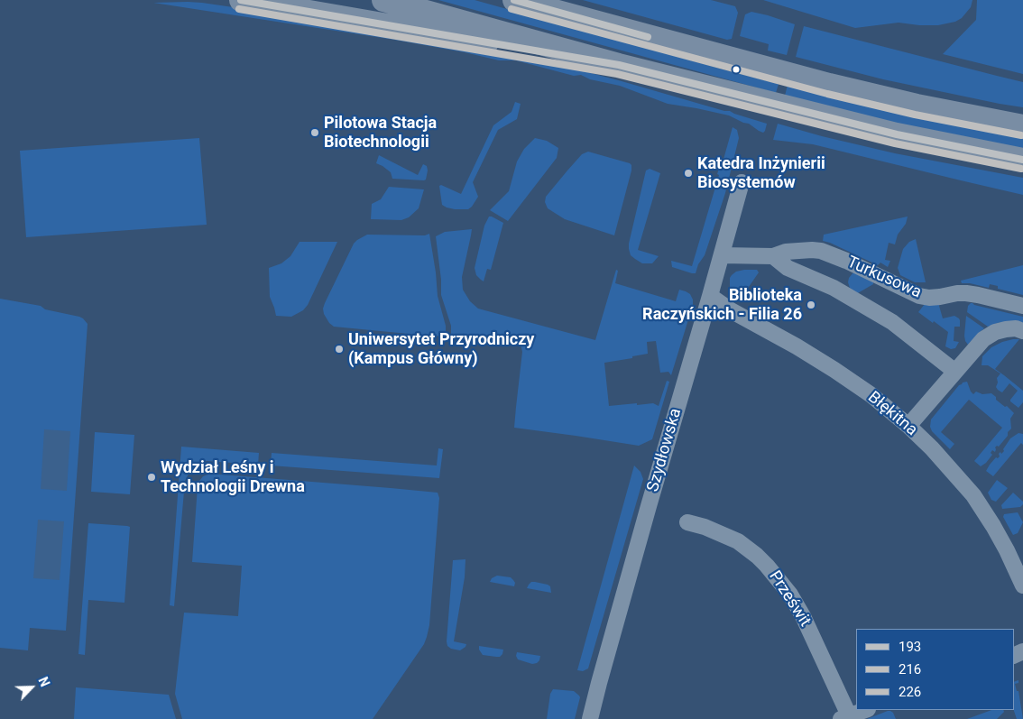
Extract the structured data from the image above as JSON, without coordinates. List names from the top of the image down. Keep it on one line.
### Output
{"streets":{"street":["Turkusowa","Błękitna","Szydłowska","Prześwit"]},"crossings":[["Turkusowa","Szydłowska"],["Błękitna","Szydłowska"]],"places":["Pilotowa Stacja Biotechnologii","Katedra Inżynierii Biosystemów","Biblioteka Raczyńskich - Filia 26","Uniwersytet Przyrodniczy (Kampus Główny)","Wydział Leśny i Technologii Drewna"],"lines":["transit line 193","transit line 216","transit line 226"],"legend":["193","216","226"],"north":"top right"}
